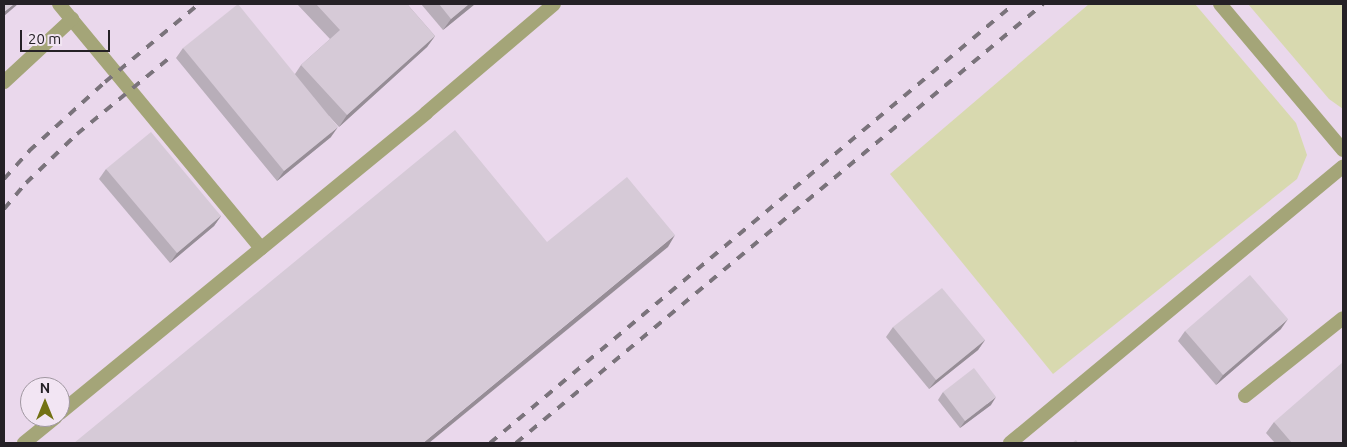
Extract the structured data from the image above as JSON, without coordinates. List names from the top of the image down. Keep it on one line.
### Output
{"scale_bar":"20 m","north":"top"}
